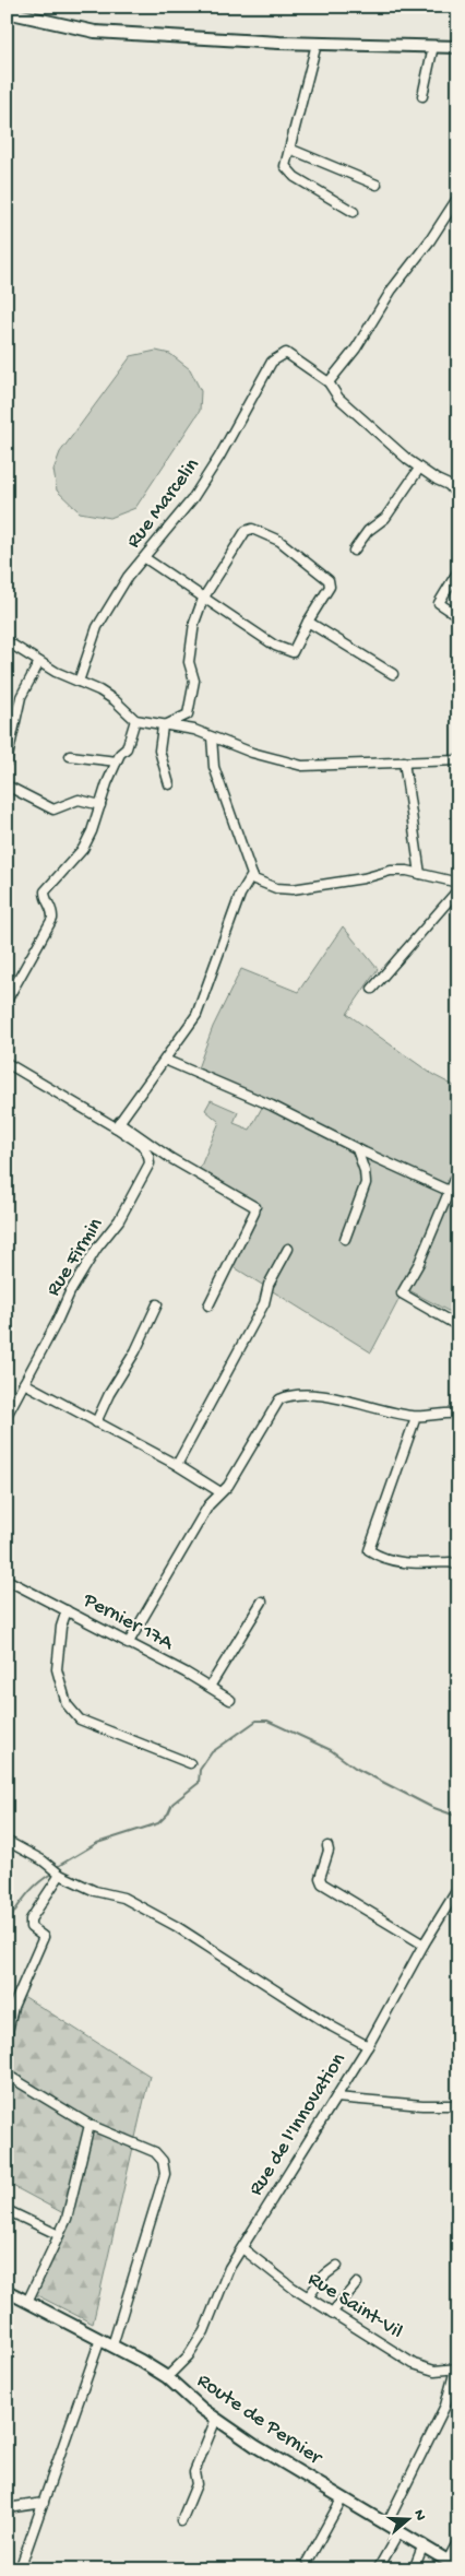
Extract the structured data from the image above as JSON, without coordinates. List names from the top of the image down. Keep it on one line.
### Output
{"streets":{"street":["Rue Marcelin","Rue Firmin","Pernier 17A","Rue de l'Innovation","Rue Saint-Vil","Route de Pernier"]},"crossings":[["Rue de l'Innovation","Rue Saint-Vil"],["Rue de l'Innovation","Route de Pernier"]],"north":"right"}
